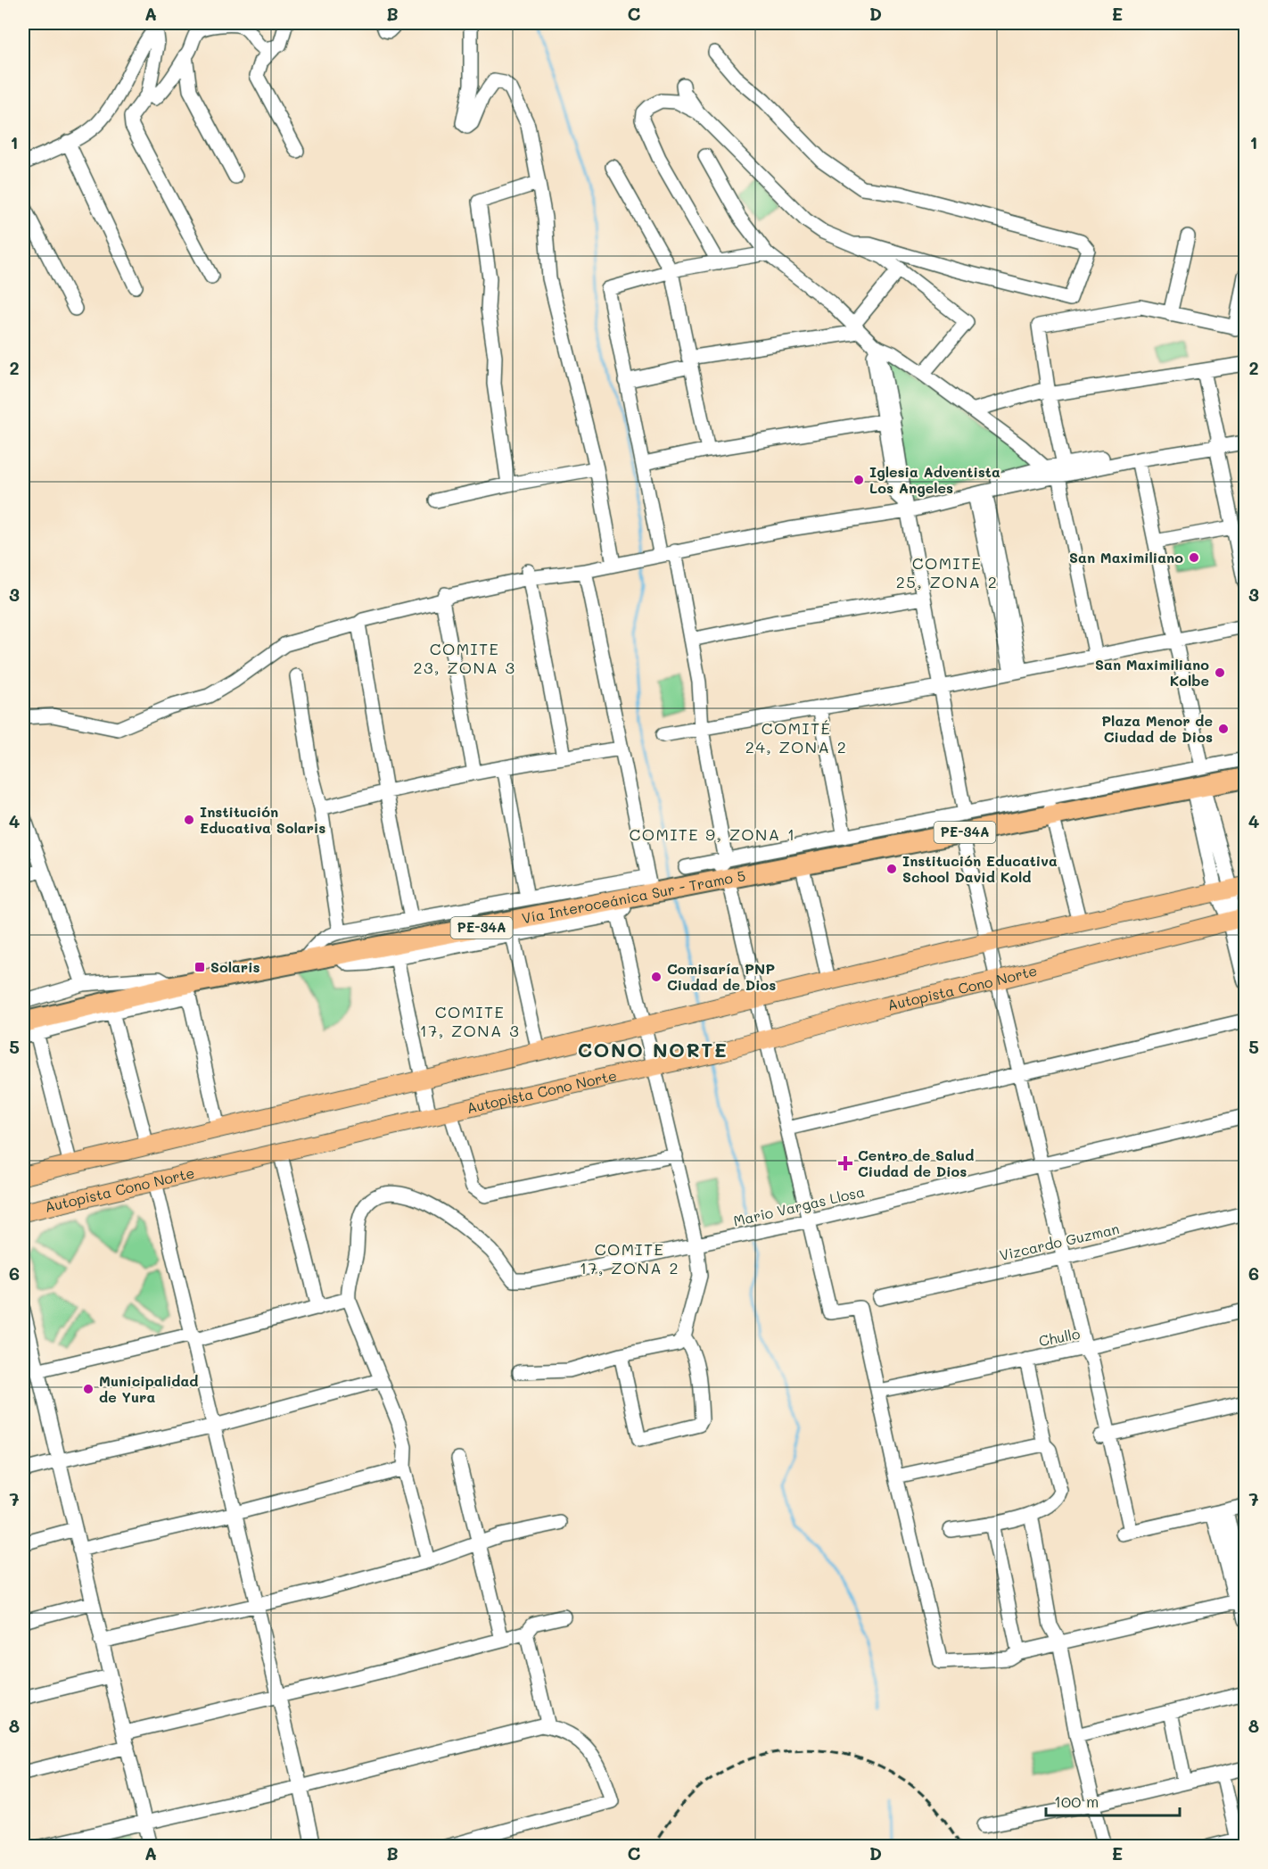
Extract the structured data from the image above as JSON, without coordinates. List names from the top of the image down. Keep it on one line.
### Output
{"streets":{"highway":["PE-34A","Vía Interoceánica Sur - Tramo 5"],"main road":["Autopista Cono Norte"],"street":["Mario Vargas Llosa","Vizcardo Guzman","Chullo"]},"districts":["COMITE 25, ZONA 2","COMITE 23, ZONA 3","COMITÉ 24, ZONA 2","COMITE 9, ZONA 1","COMITE 17, ZONA 3","CONO NORTE","COMITE 17, ZONA 2"],"places":{"other":["Iglesia Adventista Los Angeles","San Maximiliano","San Maximiliano Kolbe","Plaza Menor de Ciudad de Dios","Institución Educativa Solaris","Institución Educativa School David Kold","Comisaría PNP Ciudad de Dios","Municipalidad de Yura"],"transit":["Solaris"],"health":["Centro de Salud Ciudad de Dios"]},"scale_bar":"100 m","grid":{"columns":["A","B","C","D","E"],"rows":["1","2","3","4","5","6","7","8"]}}
